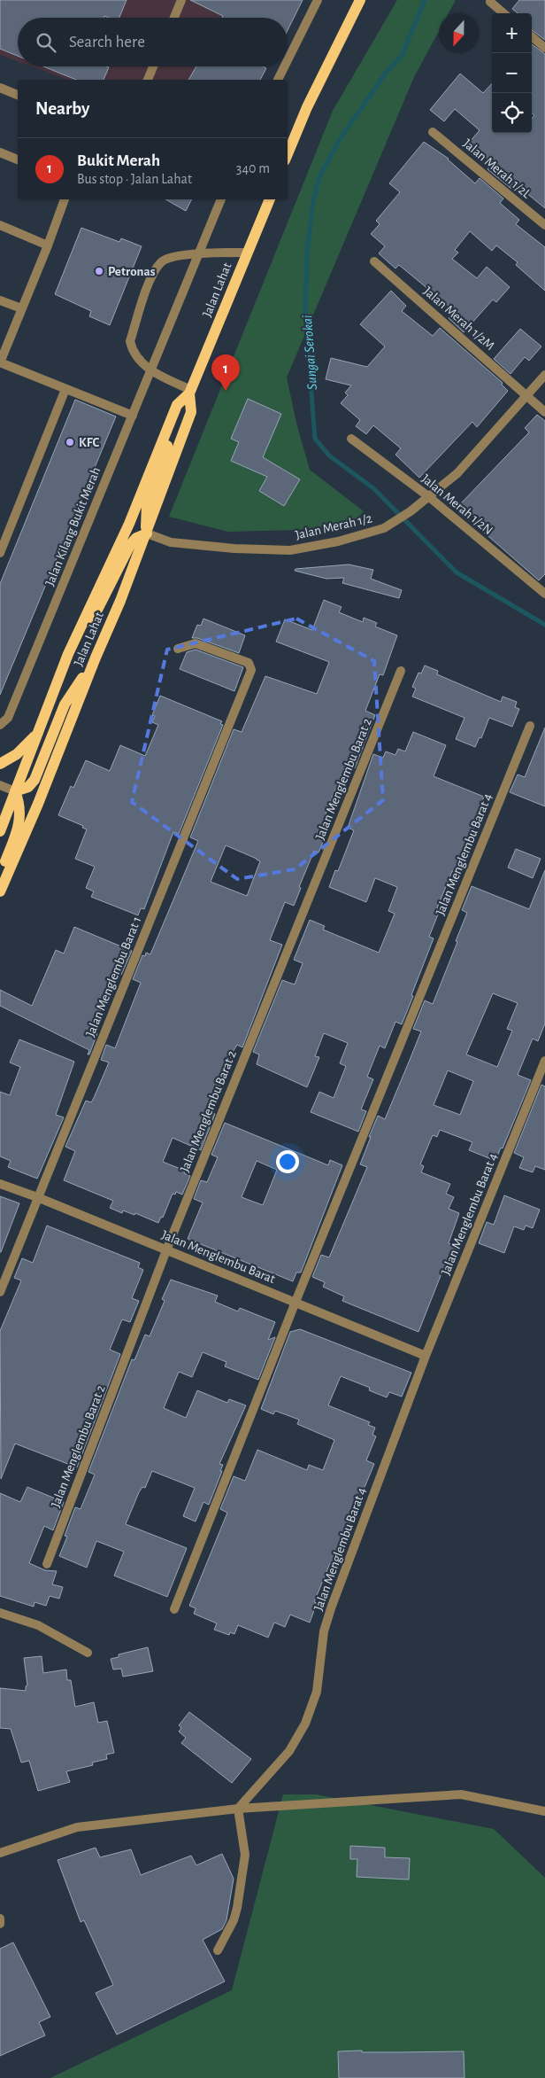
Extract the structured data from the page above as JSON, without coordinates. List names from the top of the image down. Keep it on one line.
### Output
{"streets":{"main road":["Jalan Lahat"],"street":["Jalan Merah 1/2L","Jalan Merah 1/2M","Jalan Merah 1/2N","Jalan Kilang Bukit Merah","Jalan Merah 1/2","Jalan Menglembu Barat 2","Jalan Menglembu Barat 4","Jalan Menglembu Barat 1","Jalan Menglembu Barat"]},"crossings":[["Jalan Lahat","Jalan Merah 1/2"],["Jalan Merah 1/2M","Jalan Merah 1/2"],["Jalan Merah 1/2N","Jalan Merah 1/2"],["Jalan Menglembu Barat 2","Jalan Menglembu Barat"],["Jalan Menglembu Barat 4","Jalan Menglembu Barat"],["Jalan Menglembu Barat 1","Jalan Menglembu Barat"]],"water":["Sungai Serokai"],"places":["Petronas","KFC"],"north":"bottom","page":{"map_buttons":["+","−"],"search":"Search here","heading":"Nearby","list":[{"mark":"1","name":"Bukit Merah","note":"Bus stop · Jalan Lahat","value":"340 m"}],"pins":"1"}}
